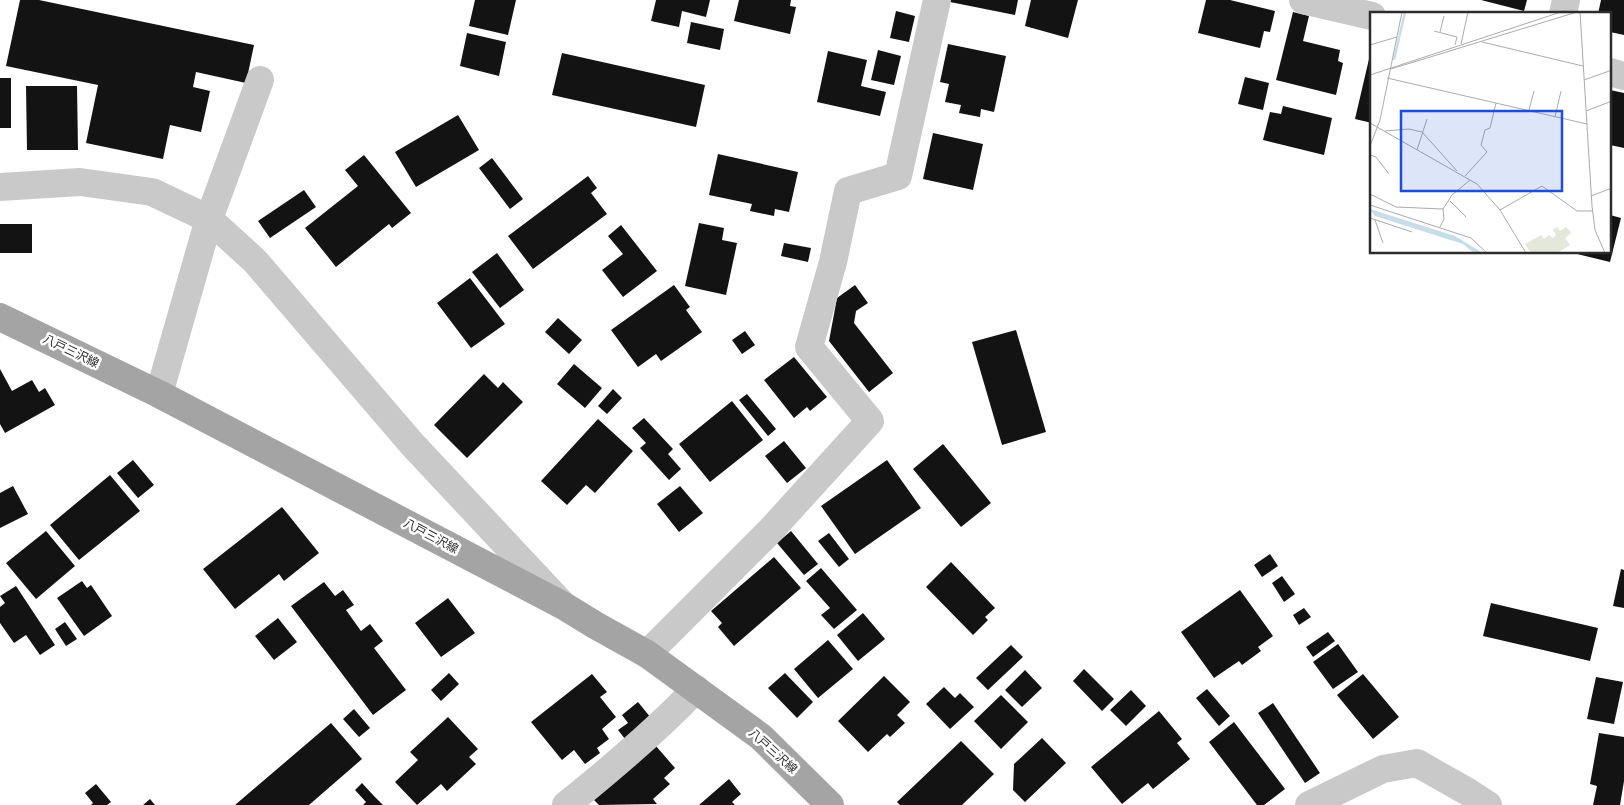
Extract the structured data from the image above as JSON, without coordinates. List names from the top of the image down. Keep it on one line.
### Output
{"streets":{"main road":["八戸三沢線"]}}
